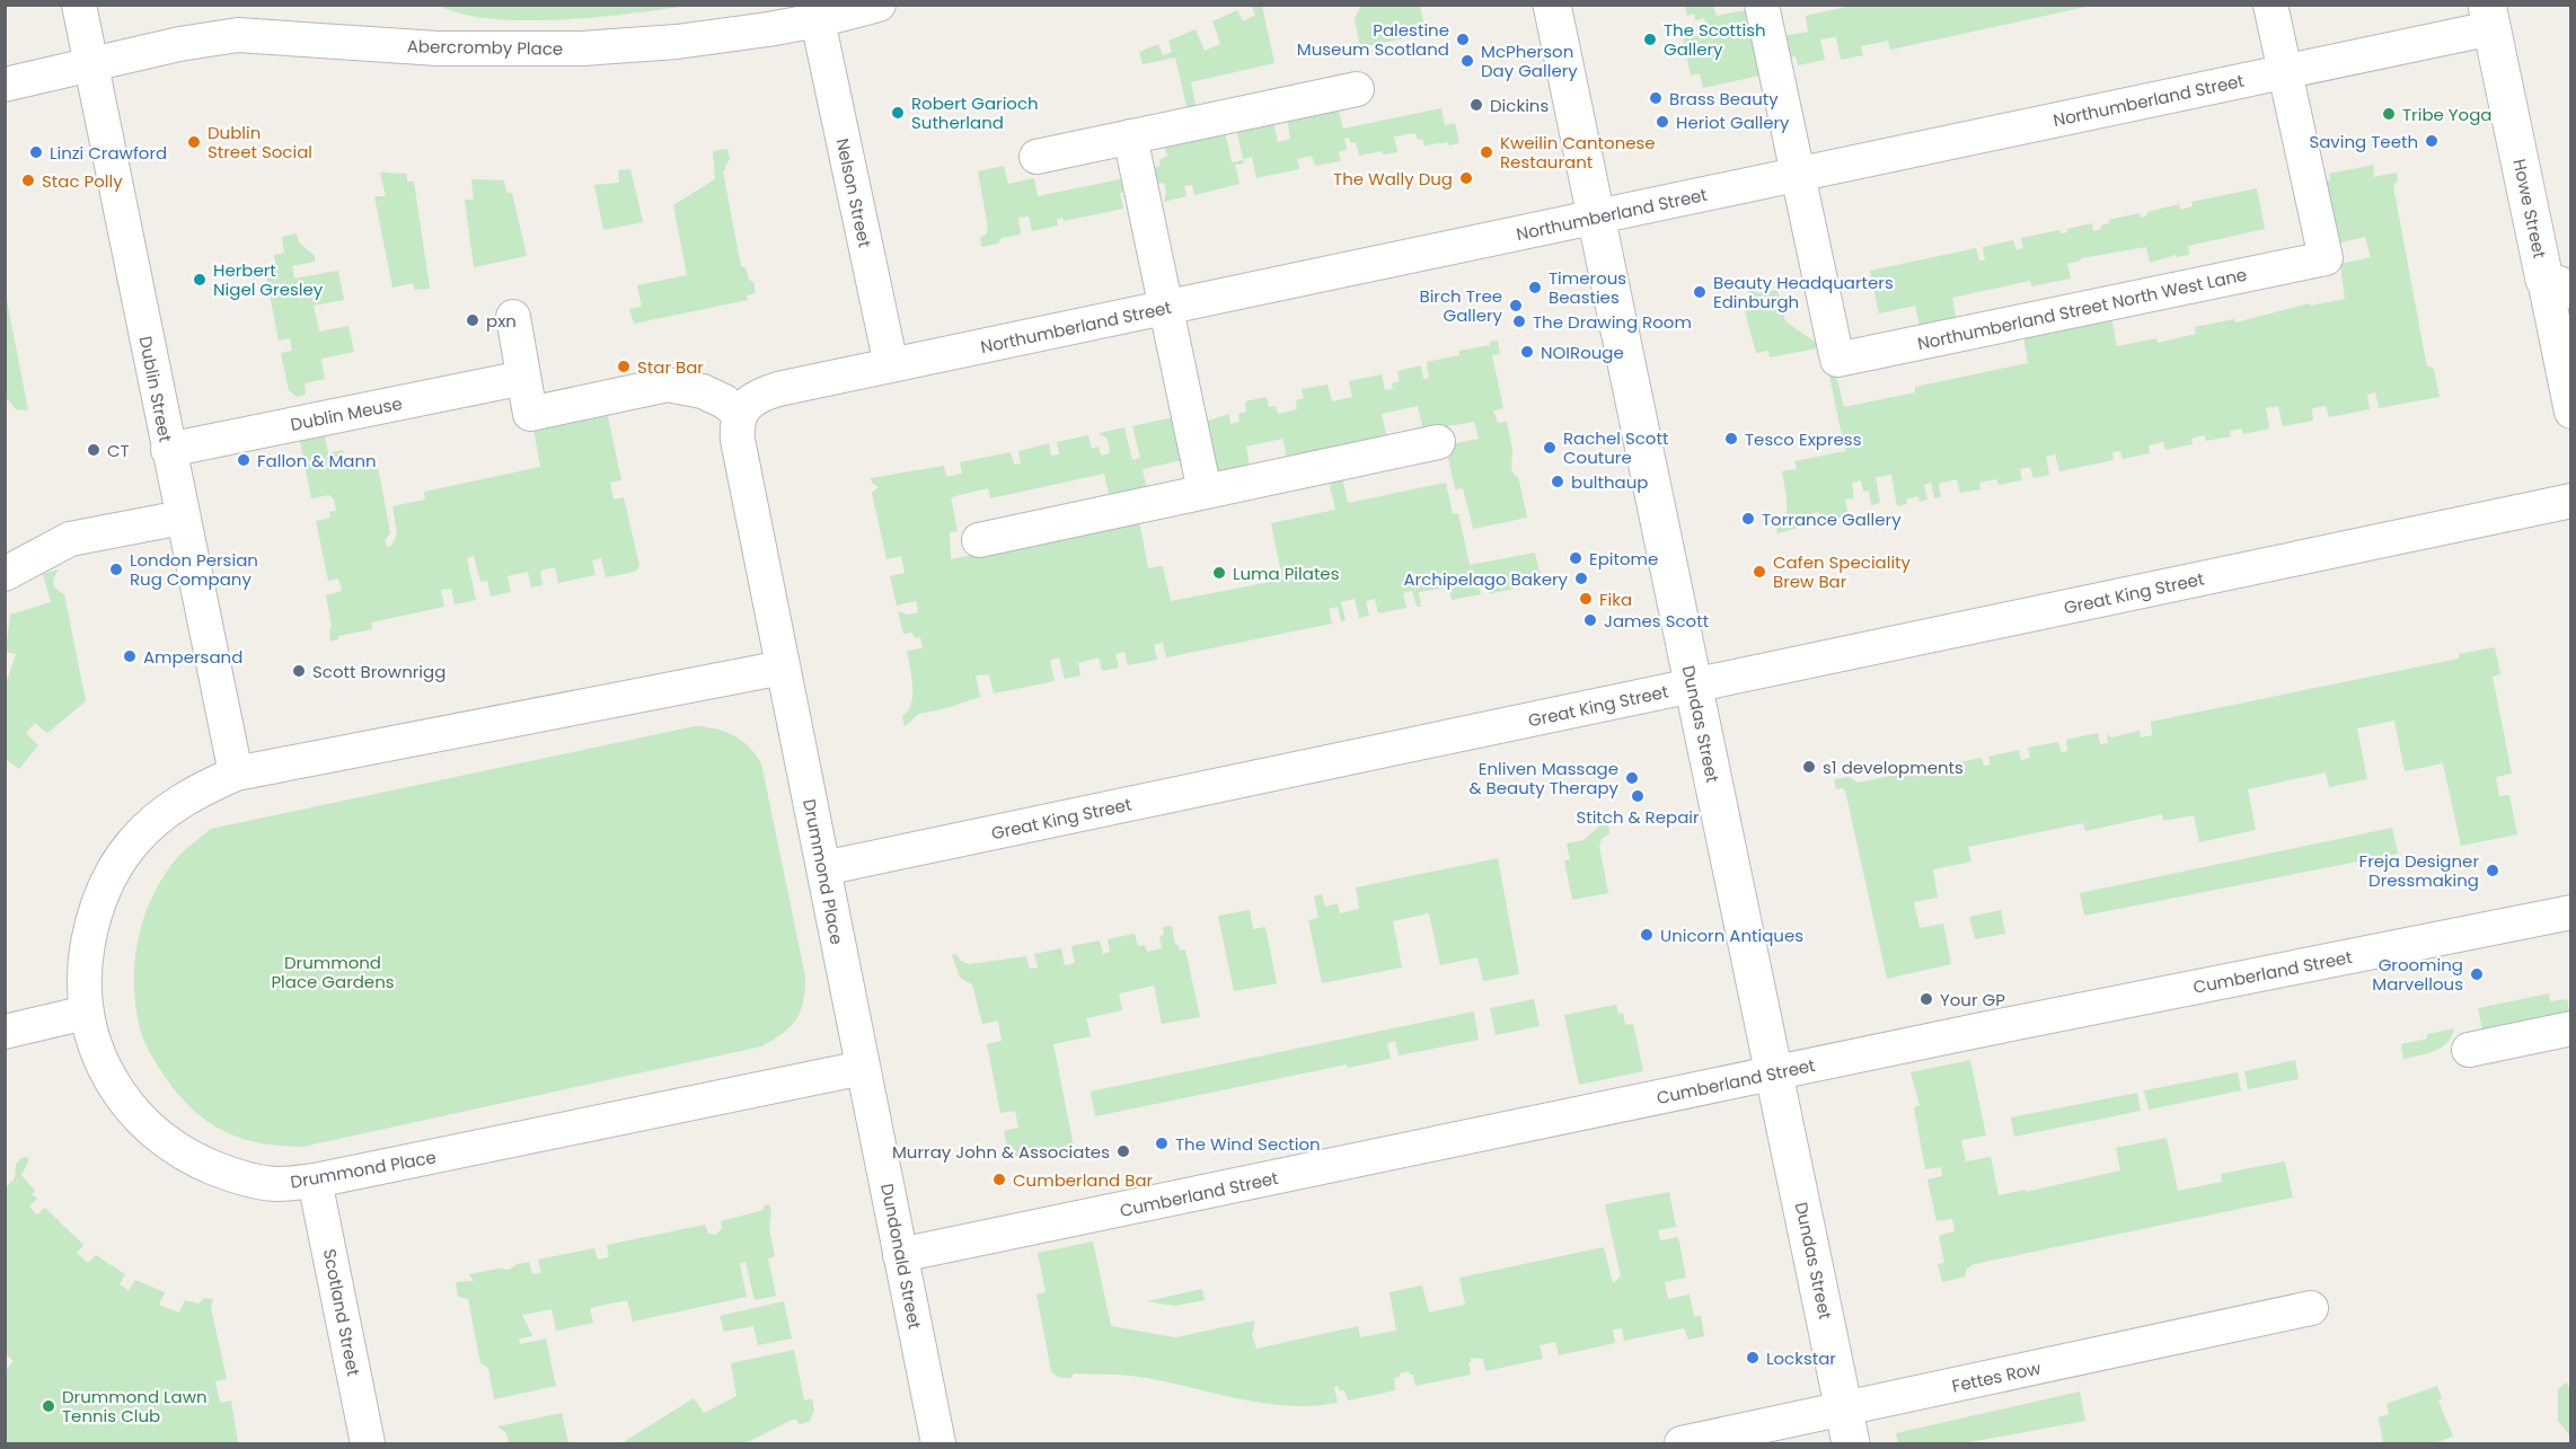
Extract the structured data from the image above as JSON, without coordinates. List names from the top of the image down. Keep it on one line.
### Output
{"streets":{"street":["Abercromby Place","Northumberland Street","Nelson Street","Howe Street","Northumberland Street North West Lane","Dublin Street","Dublin Meuse","Great King Street","Dundas Street","Drummond Place","Cumberland Street","Dundonald Street","Scotland Street","Fettes Row"]},"crossings":[["Abercromby Place","Nelson Street"],["Abercromby Place","Dublin Street"],["Northumberland Street","Nelson Street"],["Northumberland Street","Howe Street"],["Northumberland Street","Northumberland Street North West Lane"],["Northumberland Street","Dundas Street"],["Dublin Street","Dublin Meuse"],["Dublin Street","Drummond Place"],["Great King Street","Dundas Street"],["Great King Street","Drummond Place"],["Dundas Street","Cumberland Street"],["Dundas Street","Fettes Row"],["Drummond Place","Dundonald Street"],["Drummond Place","Scotland Street"],["Cumberland Street","Dundonald Street"]],"parks":["Drummond Place Gardens"],"places":["Palestine Museum Scotland","The Scottish Gallery","McPherson Day Gallery","Brass Beauty","Dickins","Robert Garioch Sutherland","Tribe Yoga","Heriot Gallery","Saving Teeth","Dublin Street Social","Linzi Crawford","Kweilin Cantonese Restaurant","The Wally Dug","Stac Polly","Herbert Nigel Gresley","Timerous Beasties","Beauty Headquarters Edinburgh","Birch Tree Gallery","pxn","The Drawing Room","NOIRouge","Star Bar","Tesco Express","Rachel Scott Couture","CT","Fallon & Mann","bulthaup","Torrance Gallery","Epitome","London Persian Rug Company","Cafen Speciality Brew Bar","Luma Pilates","Archipelago Bakery","Fika","James Scott","Ampersand","Scott Brownrigg","s1 developments","Enliven Massage & Beauty Therapy","Stitch & Repair","Freja Designer Dressmaking","Unicorn Antiques","Grooming Marvellous","Your GP","The Wind Section","Murray John & Associates","Cumberland Bar","Lockstar","Drummond Lawn Tennis Club"]}
